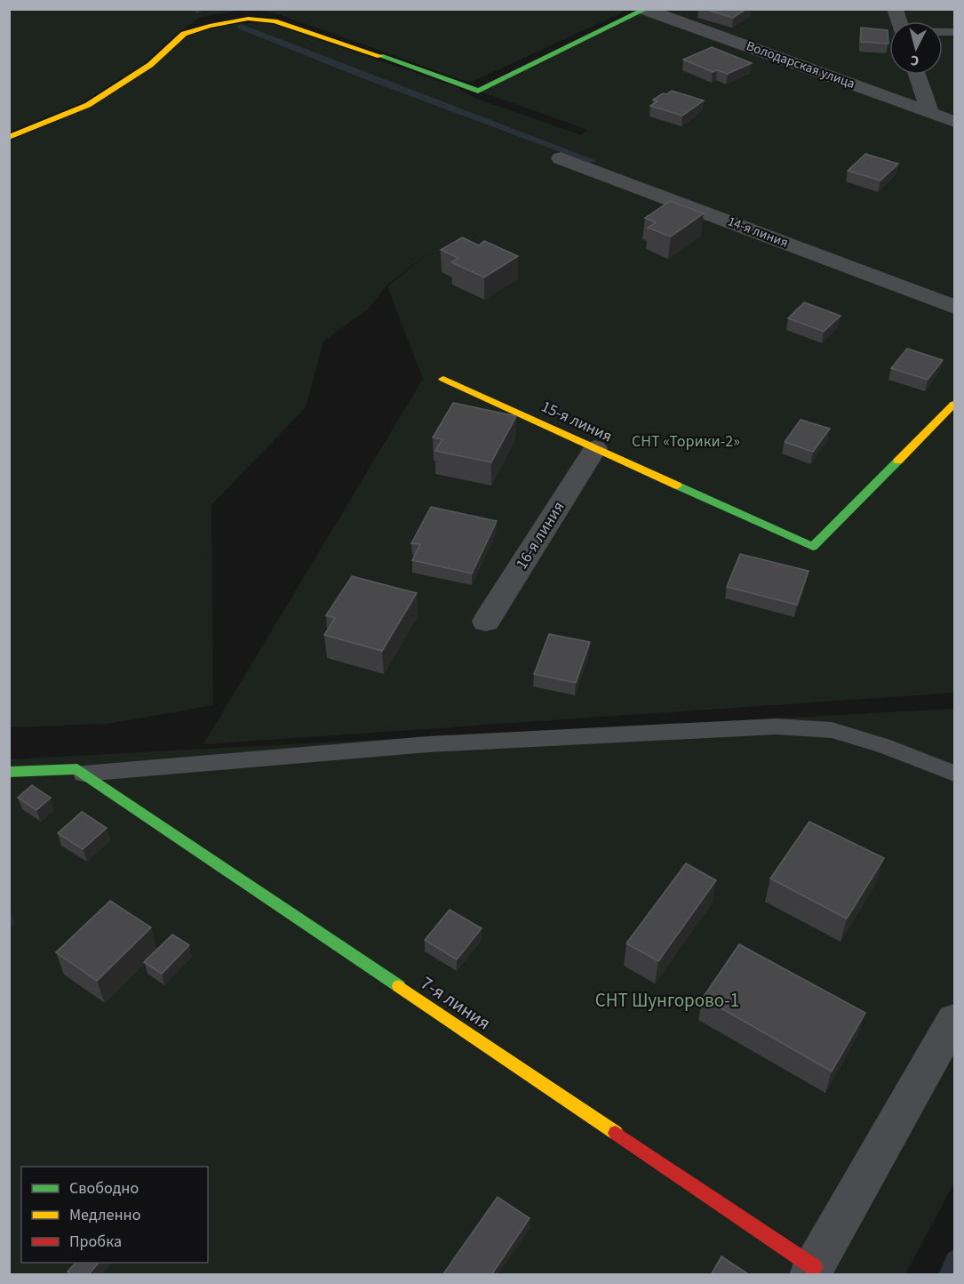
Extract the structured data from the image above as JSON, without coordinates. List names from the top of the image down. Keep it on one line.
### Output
{"streets":{"street":["Володарская улица","14-я линия","15-я линия","16-я линия","7-я линия"]},"crossings":[["15-я линия","16-я линия"]],"parks":["СНТ «Торики-2»","СНТ Шунгорово-1"],"legend":["Свободно","Медленно","Пробка"],"north":"bottom"}
